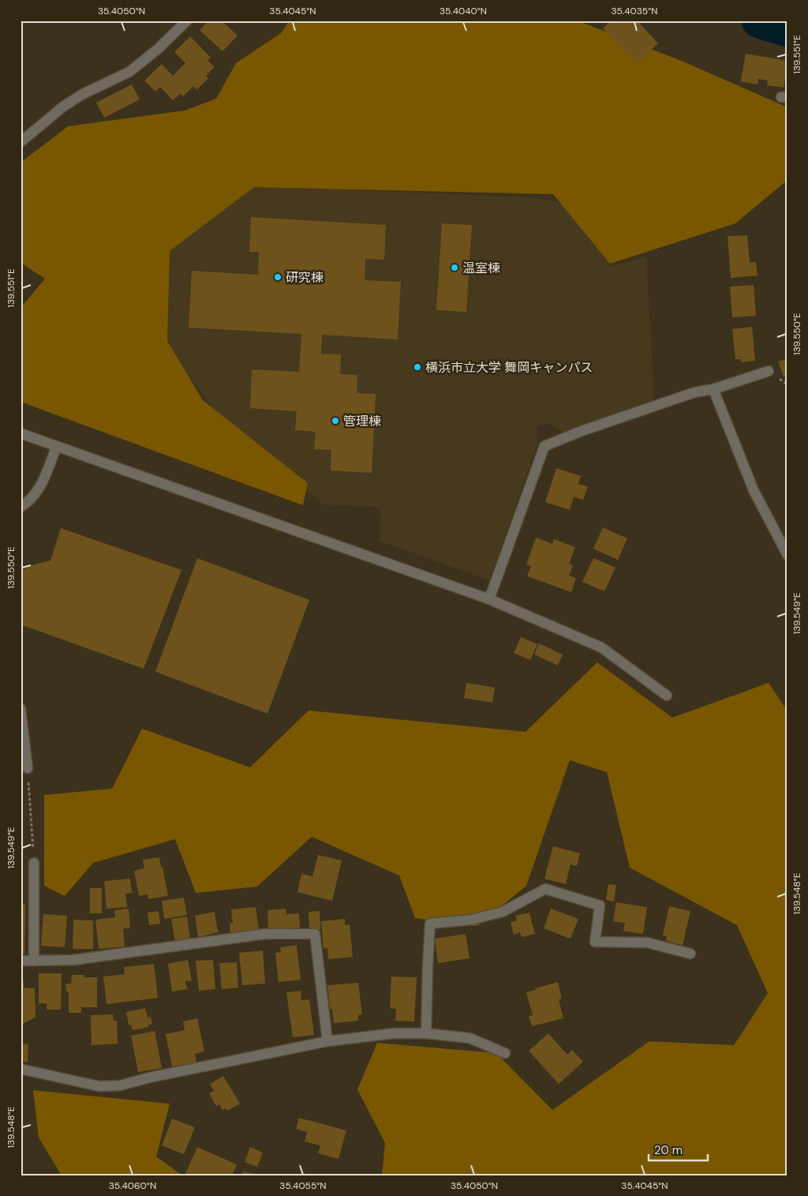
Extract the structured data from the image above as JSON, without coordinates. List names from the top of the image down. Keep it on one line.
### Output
{"places":["温室棟","研究棟","横浜市立大学 舞岡キャンパス","管理棟"],"scale_bar":"20 m","coordinates":["35.4050°N","35.4045°N","35.4040°N","35.4035°N","139.551°E","139.550°E","139.549°E","139.548°E","35.4060°N","35.4055°N"]}
